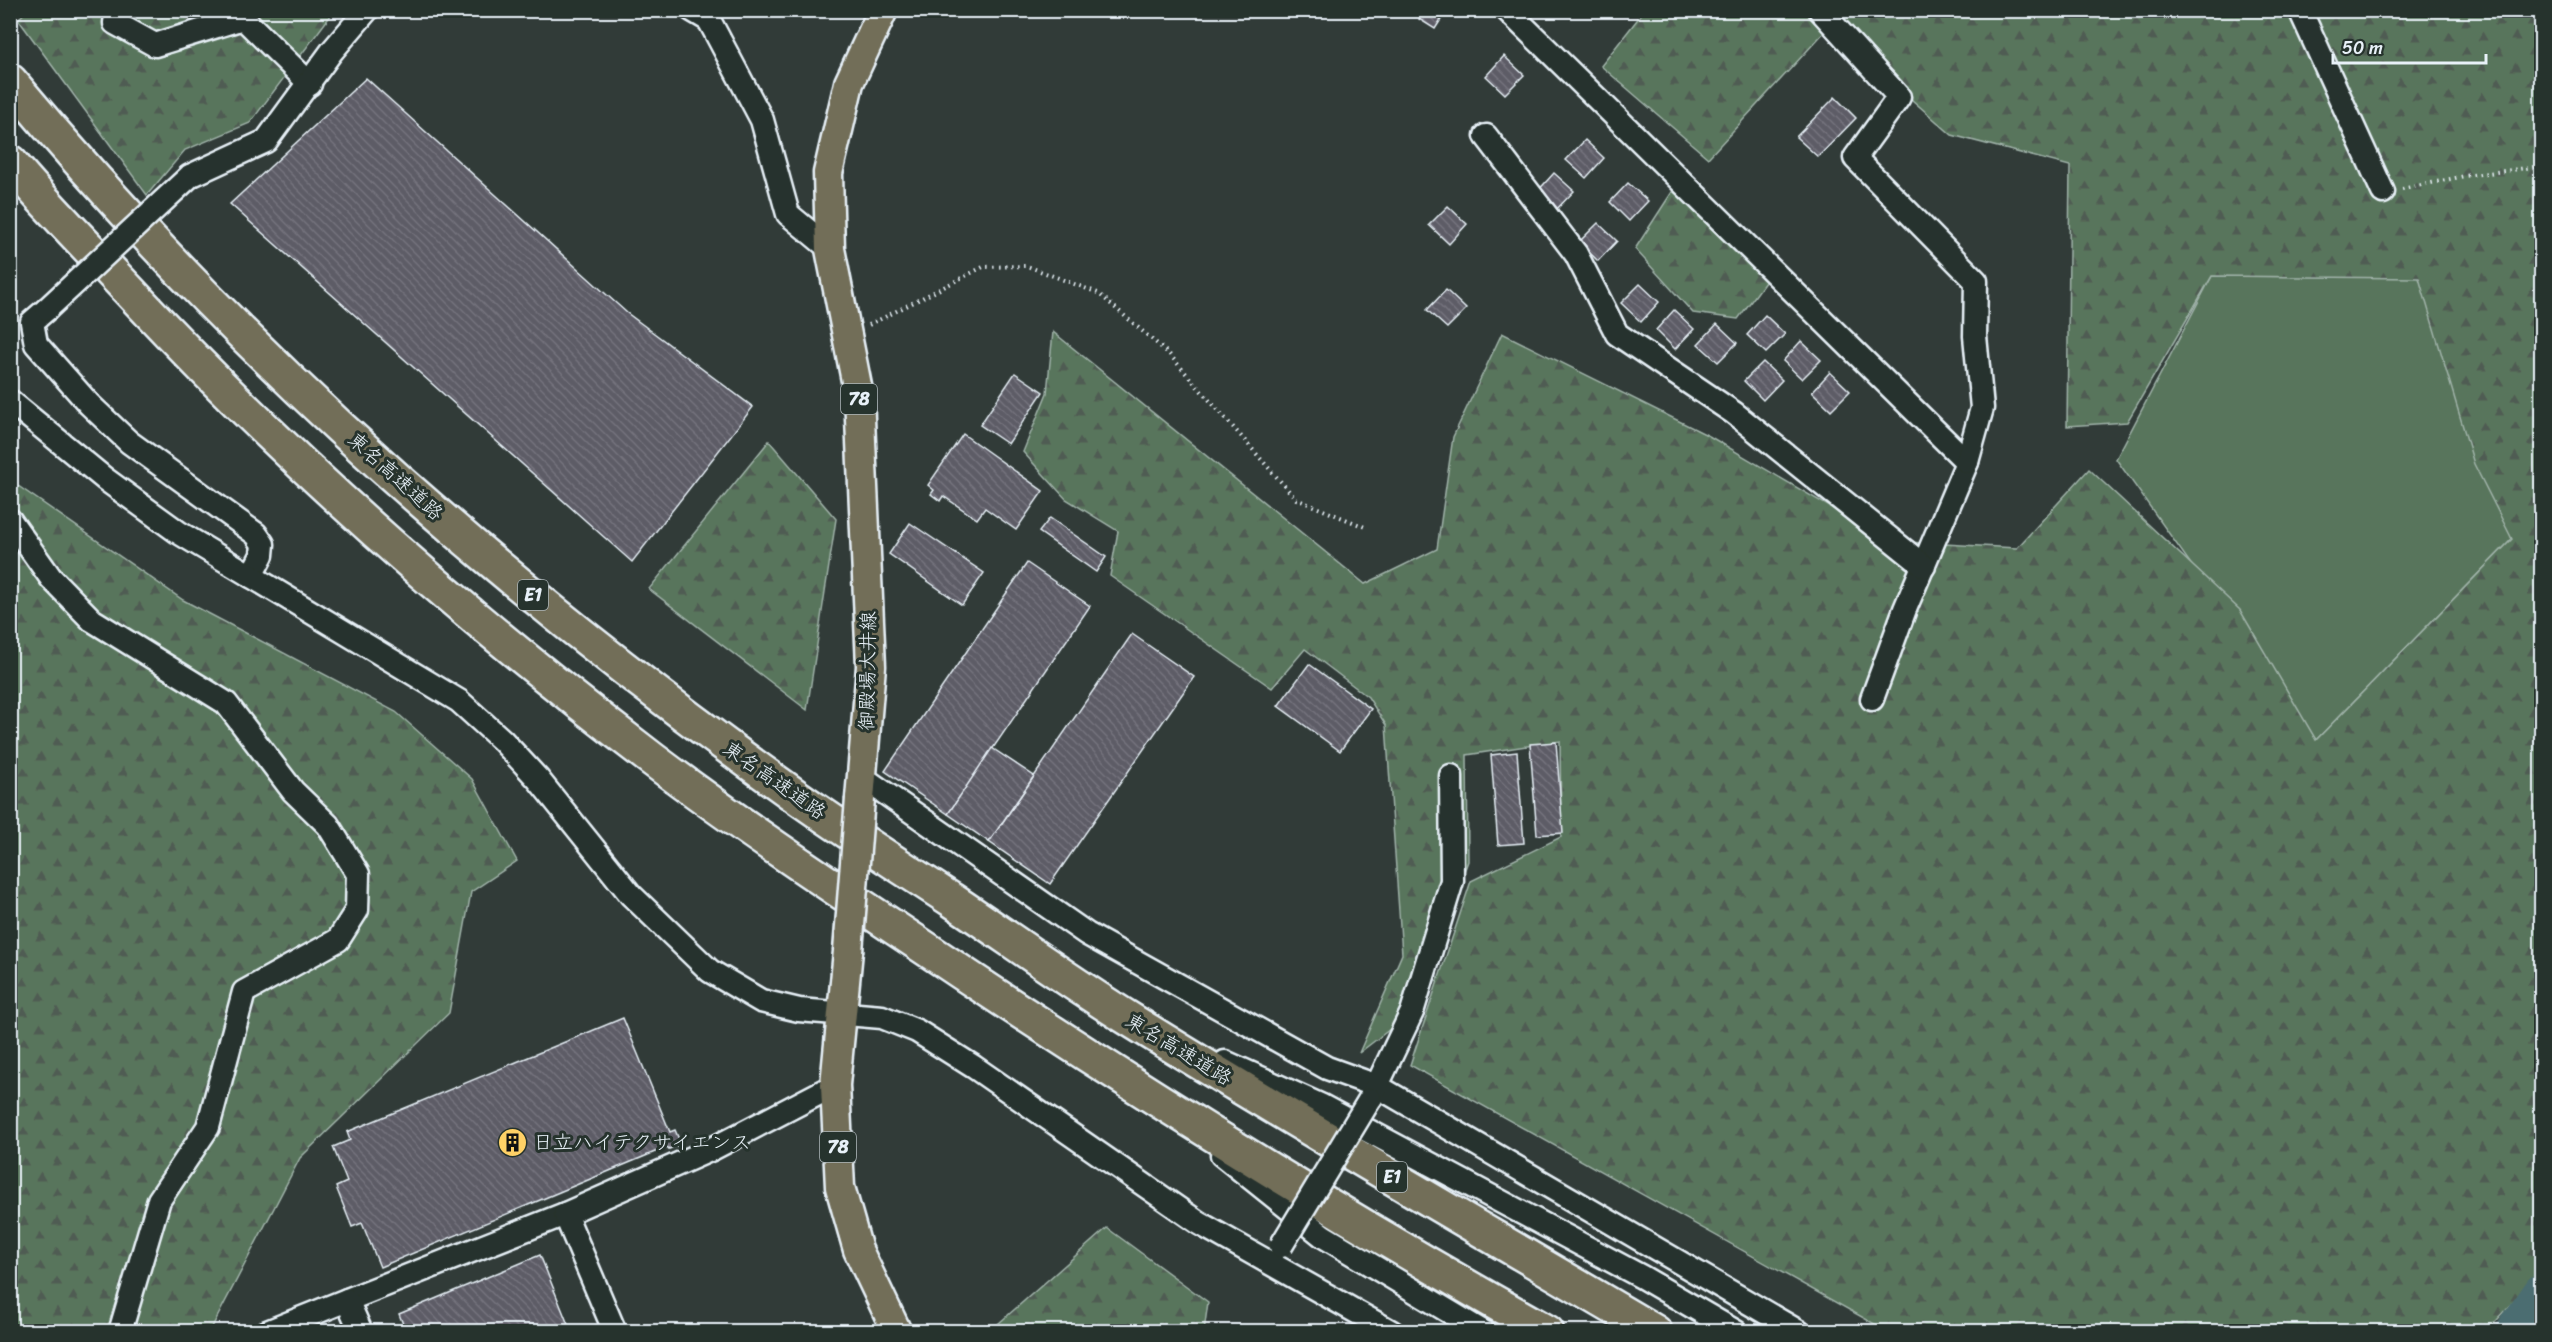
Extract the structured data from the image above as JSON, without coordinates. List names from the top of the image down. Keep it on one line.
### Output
{"streets":{"highway":["東名高速道路","E1"],"main road":["78","御殿場大井線"]},"places":{"building":["日立ハイテクサイエンス"]},"scale_bar":"50 m"}
